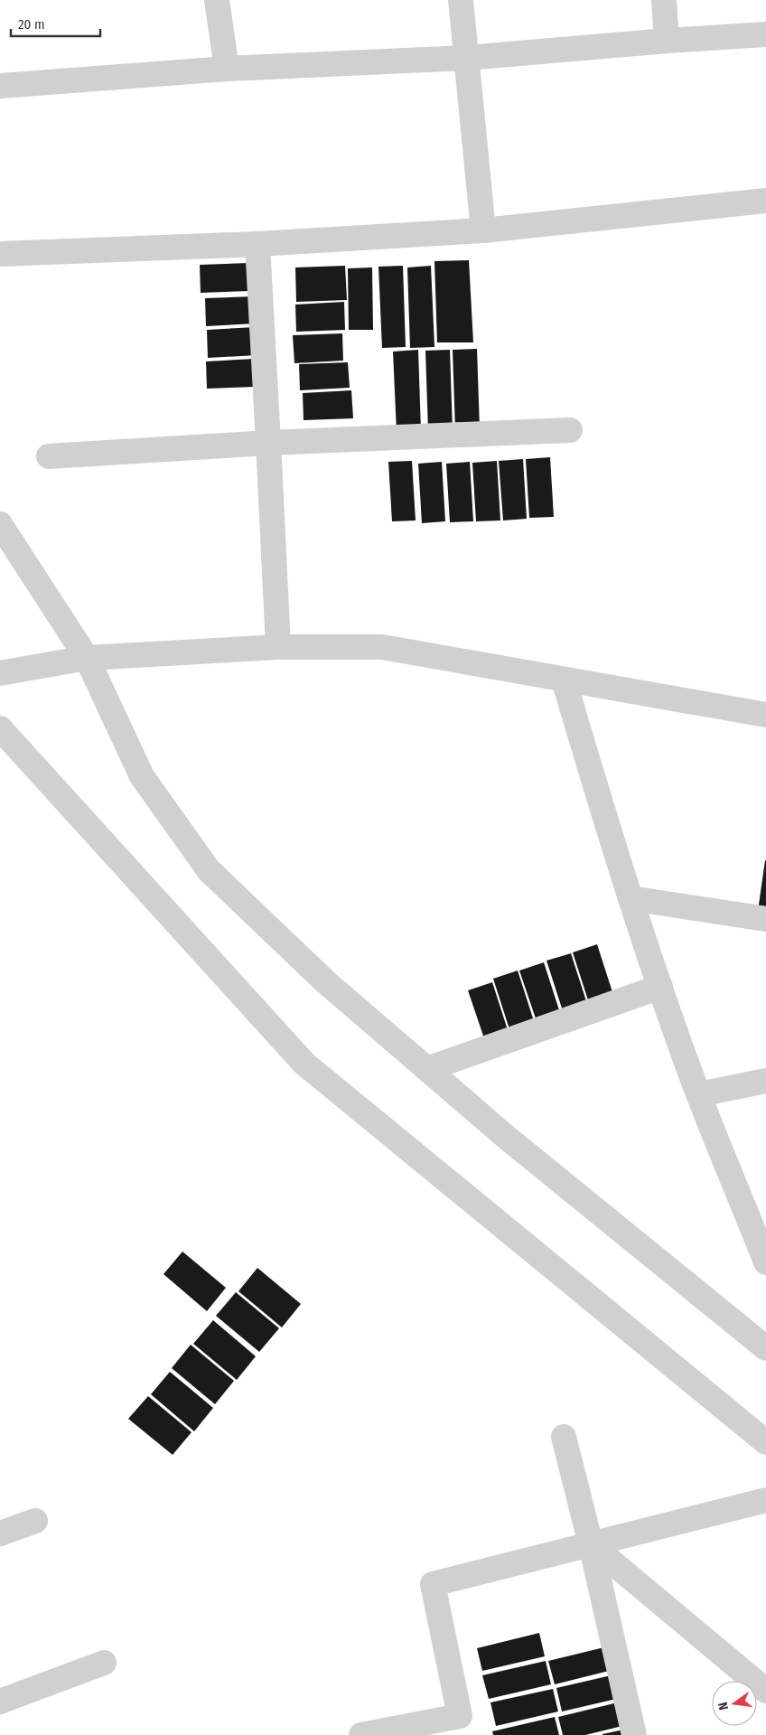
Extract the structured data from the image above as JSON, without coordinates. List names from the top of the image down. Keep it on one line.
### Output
{"scale_bar":"20 m","north":"left"}
